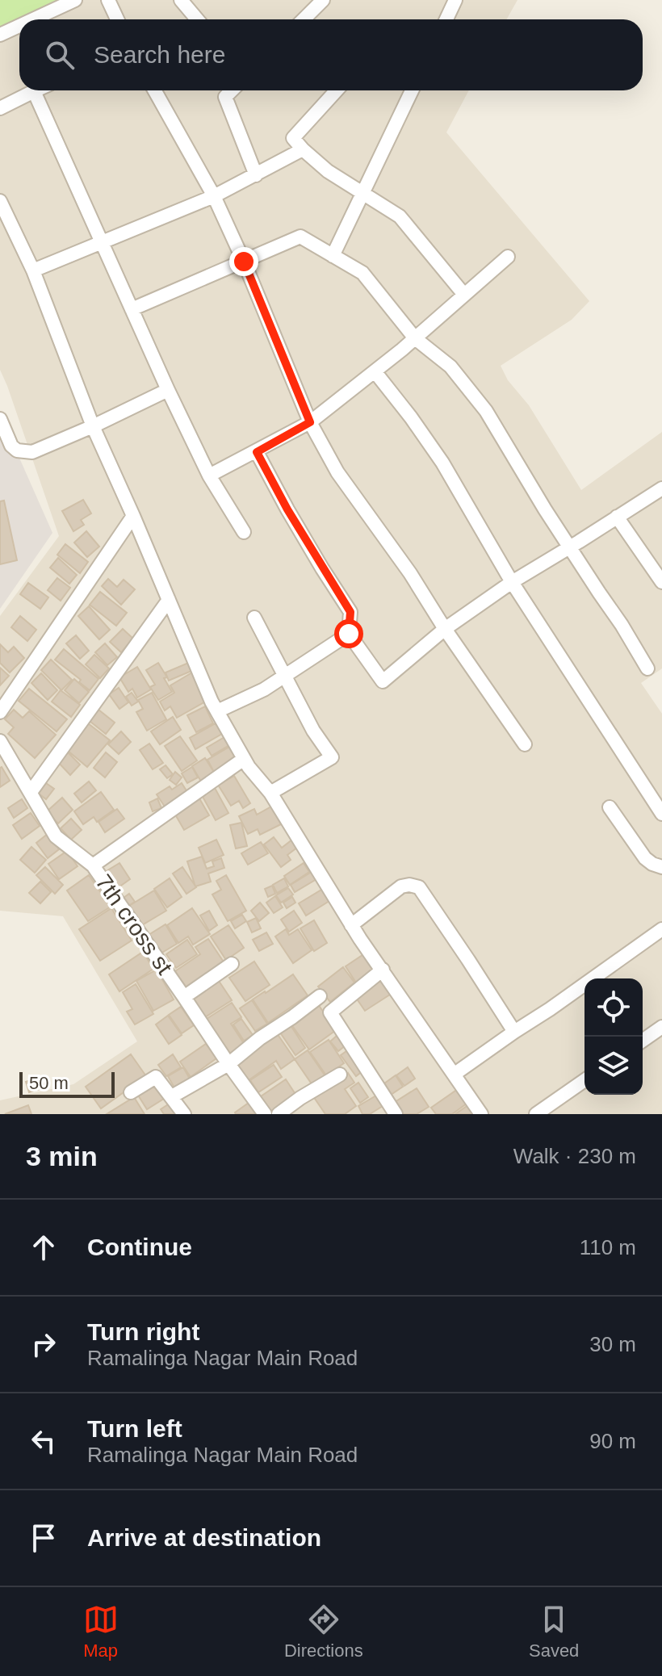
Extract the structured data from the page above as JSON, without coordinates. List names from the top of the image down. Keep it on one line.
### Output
{"streets":{"street":["7th cross st"]},"scale_bar":"50 m","page":{"search":"Search here","scale":"50 m","heading":["3 min","Walk · 230 m"],"list":[["Continue","110 m"],["Turn right","Ramalinga Nagar Main Road","30 m"],["Turn left","Ramalinga Nagar Main Road","90 m"],"Arrive at destination"],"nav":["Map","Directions","Saved"]}}
